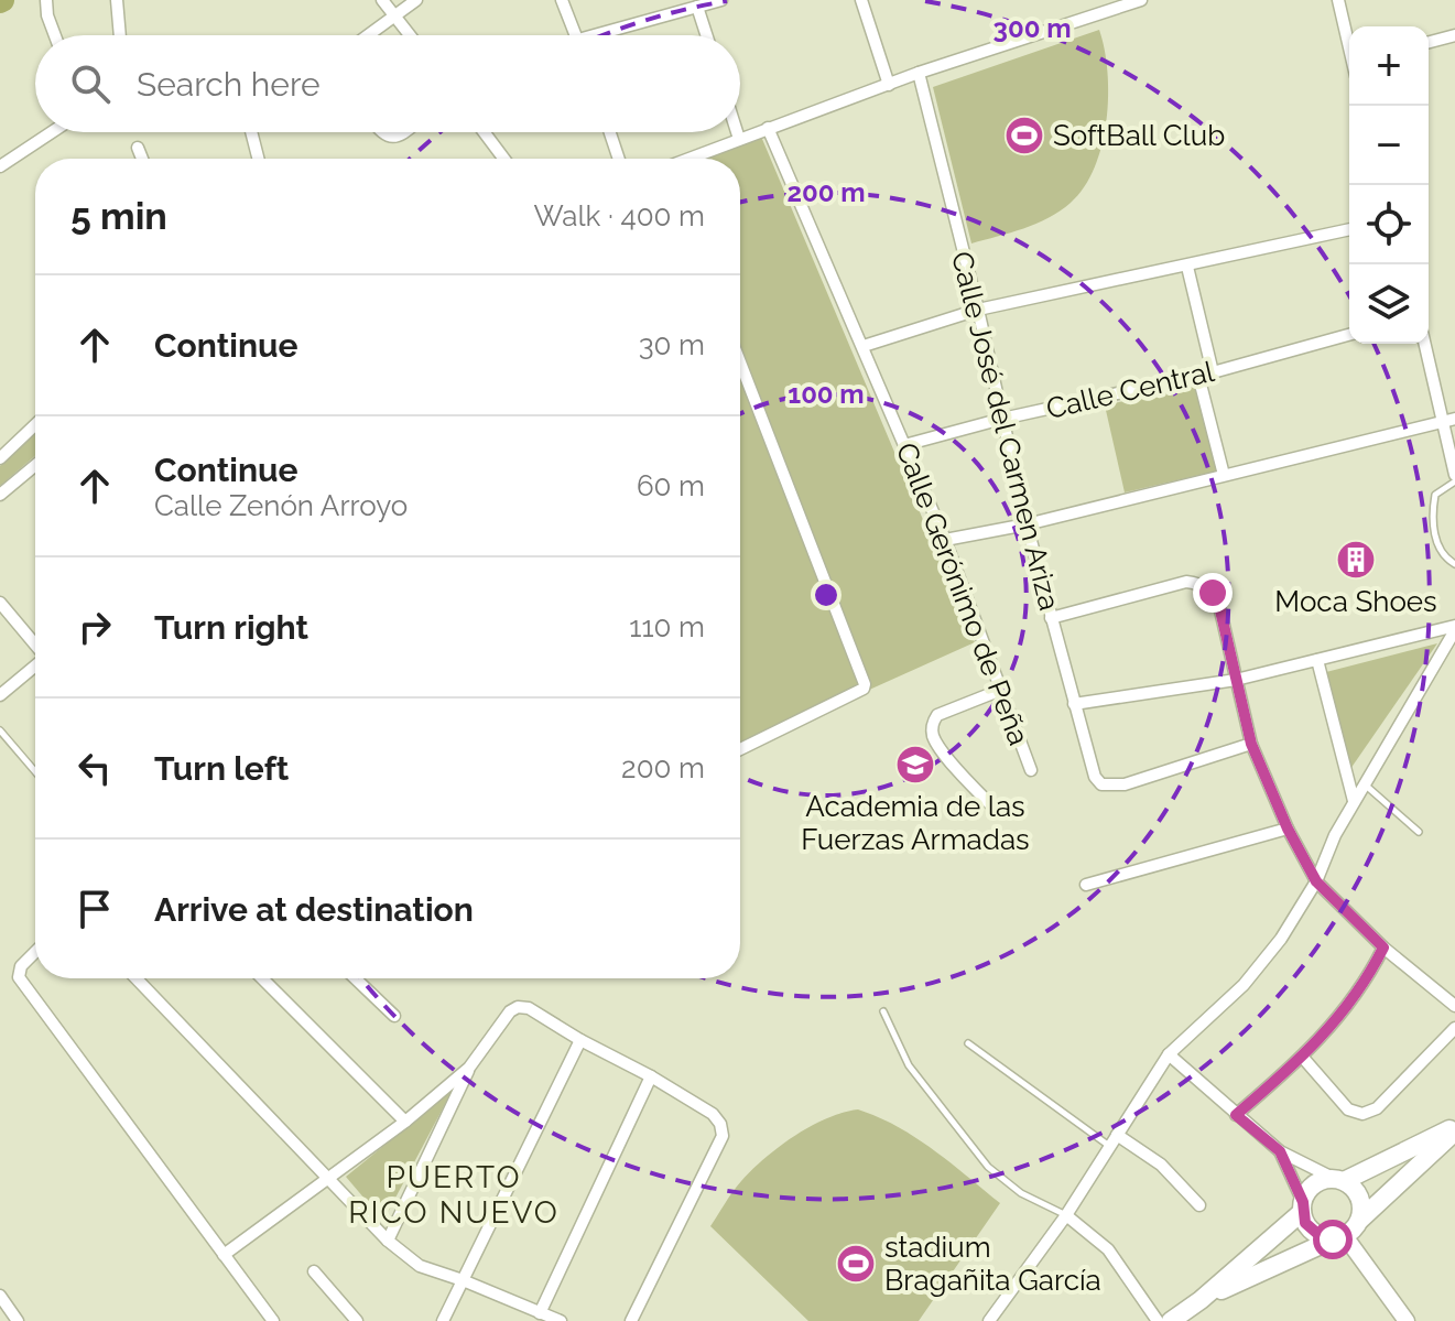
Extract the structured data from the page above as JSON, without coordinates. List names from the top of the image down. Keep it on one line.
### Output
{"streets":{"street":["Calle Central","Calle José del Carmen Ariza","Calle Gerónimo de Peña"]},"crossings":[["Calle Central","Calle José del Carmen Ariza"],["Calle Central","Calle Gerónimo de Peña"]],"districts":["PUERTO RICO NUEVO"],"places":{"sports":["SoftBall Club","stadium Bragañita García"],"building":["Moca Shoes"],"school or university":["Academia de las Fuerzas Armadas"]},"page":{"map_buttons":["+","−"],"search":"Search here","heading":["5 min","Walk · 400 m"],"list":[["Continue","30 m"],["Continue","Calle Zenón Arroyo","60 m"],["Turn right","110 m"],["Turn left","200 m"],"Arrive at destination"]},"rings":["300 m","200 m","100 m"]}
